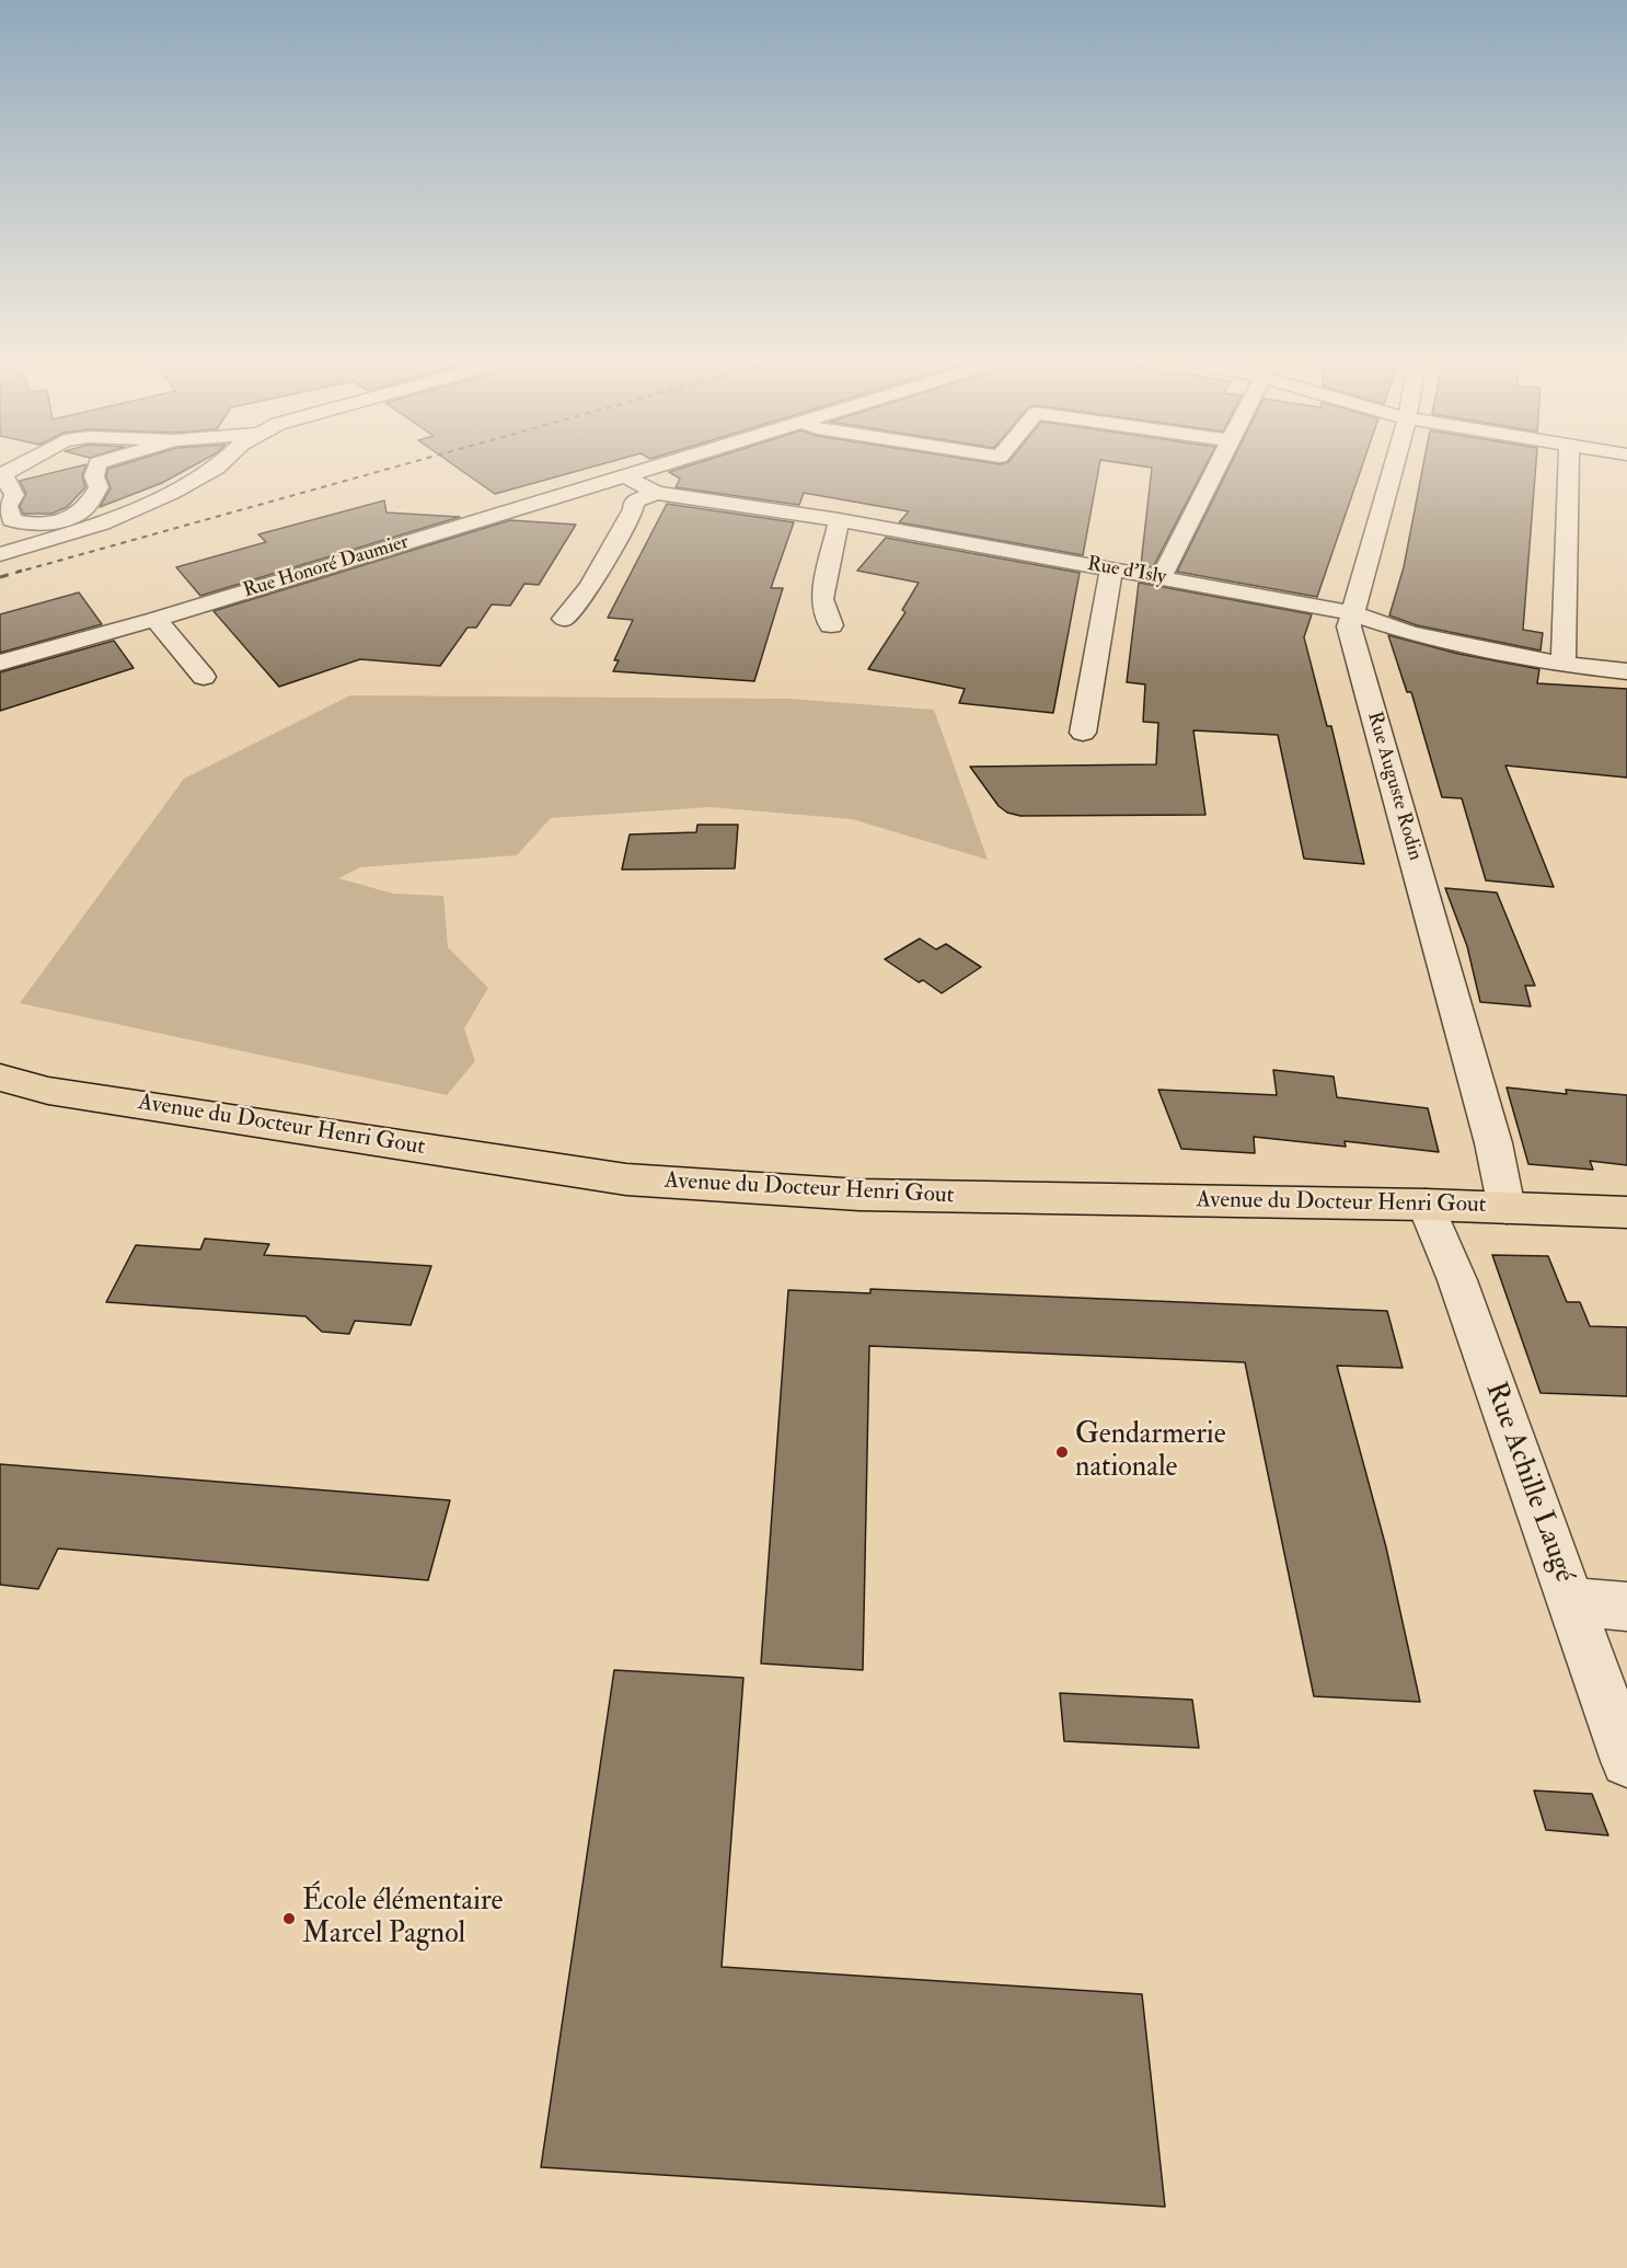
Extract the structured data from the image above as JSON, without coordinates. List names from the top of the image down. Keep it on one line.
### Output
{"streets":{"main road":["Avenue du Docteur Henri Gout"],"street":["Rue Honoré Daumier","Rue d'Isly","Rue Auguste Rodin","Rue Achille Laugé"]},"crossings":[["Rue Honoré Daumier","Rue d'Isly"],["Rue d'Isly","Rue Auguste Rodin"],["Rue Auguste Rodin","Avenue du Docteur Henri Gout"],["Avenue du Docteur Henri Gout","Rue Achille Laugé"]],"places":["Gendarmerie nationale","École élémentaire Marcel Pagnol"]}
